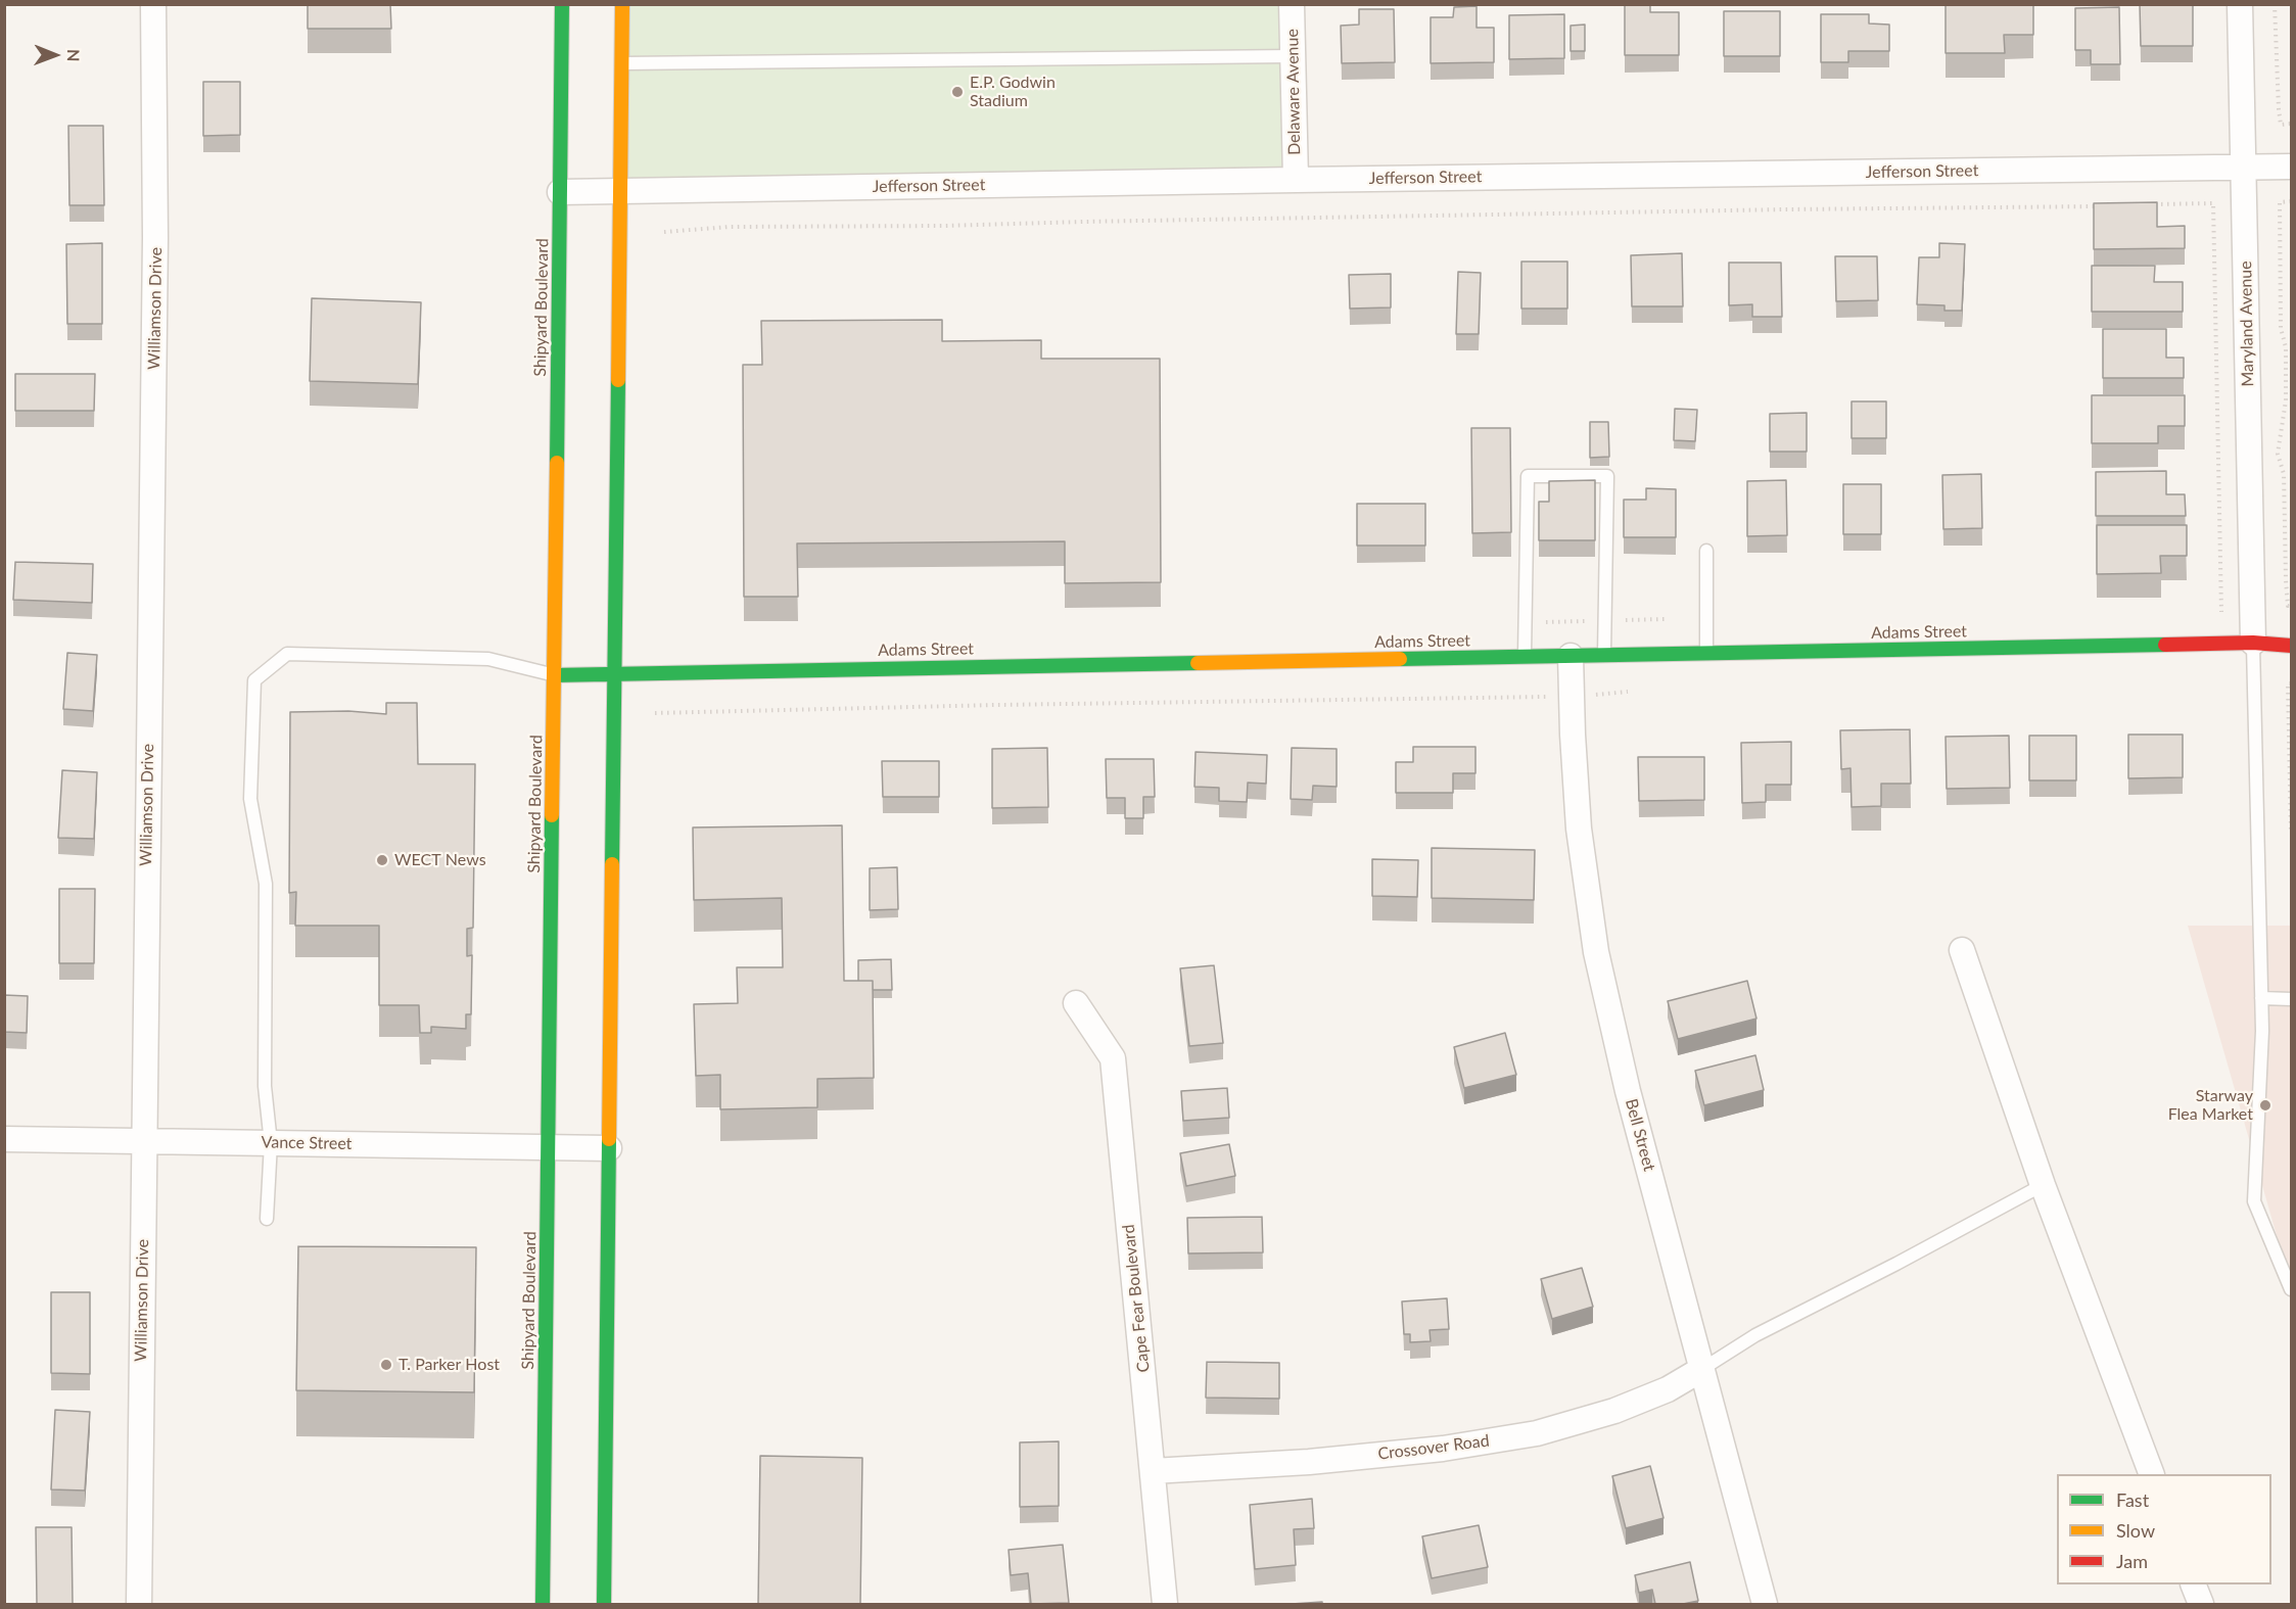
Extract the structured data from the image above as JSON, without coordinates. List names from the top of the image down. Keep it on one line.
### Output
{"streets":{"main road":["Shipyard Boulevard","Adams Street"],"street":["Delaware Avenue","Jefferson Street","Williamson Drive","Maryland Avenue","Bell Street","Vance Street","Cape Fear Boulevard","Crossover Road"]},"crossings":[["Delaware Avenue","Jefferson Street"],["Jefferson Street","Shipyard Boulevard"],["Jefferson Street","Maryland Avenue"],["Shipyard Boulevard","Adams Street"],["Shipyard Boulevard","Vance Street"],["Williamson Drive","Vance Street"],["Maryland Avenue","Adams Street"],["Adams Street","Bell Street"],["Bell Street","Crossover Road"],["Cape Fear Boulevard","Crossover Road"]],"places":["E.P. Godwin Stadium","WECT News","Starway Flea Market","T. Parker Host"],"legend":["Fast","Slow","Jam"],"north":"right"}
